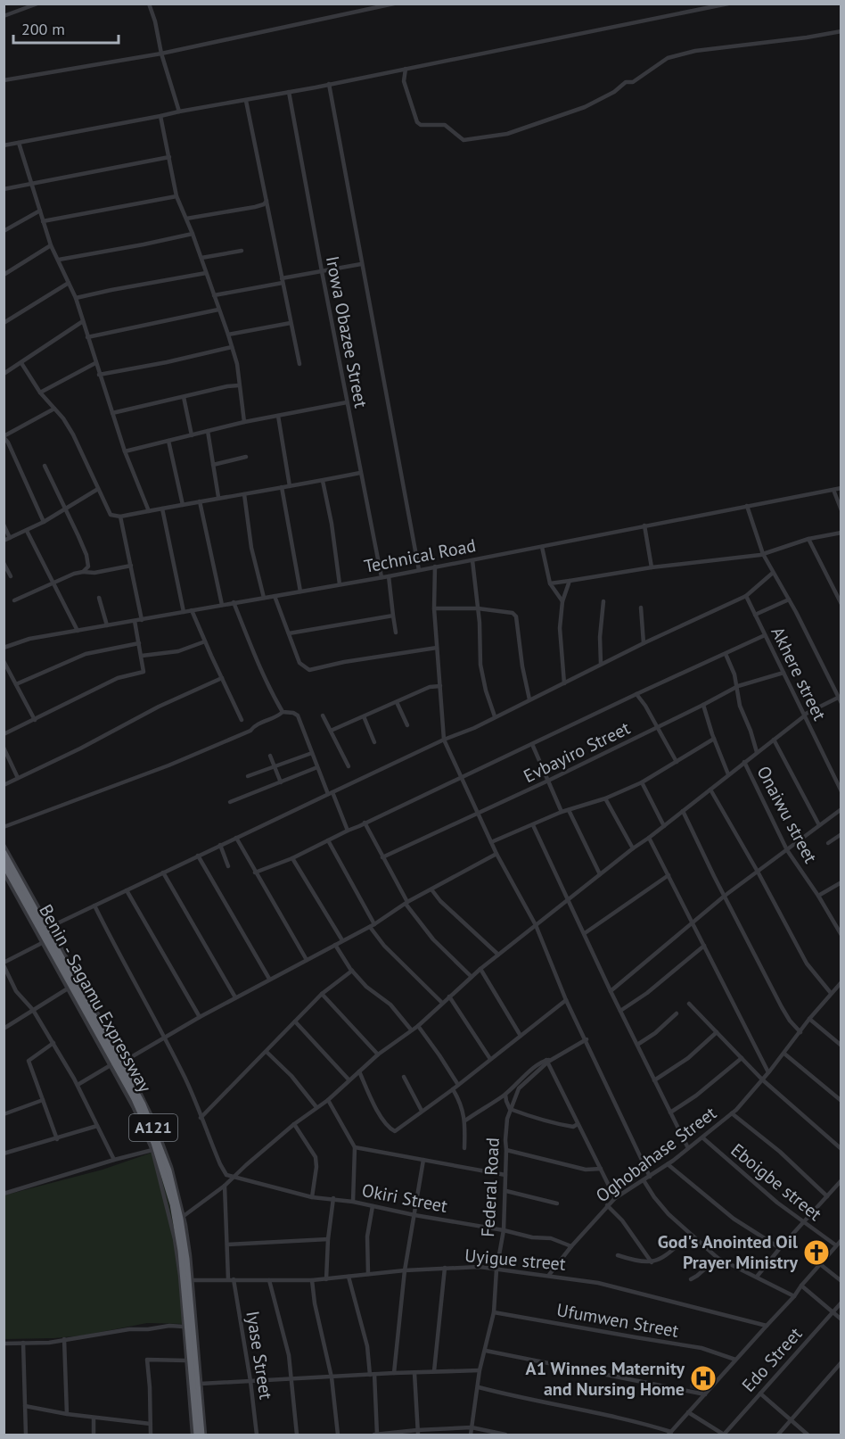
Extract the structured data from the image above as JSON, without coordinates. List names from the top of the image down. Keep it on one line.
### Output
{"streets":{"highway":["Benin - Sagamu Expressway","A121"],"street":["Irowa Obazee Street","Technical Road","Akhere street","Evbayiro Street","Onaiwu street","Oghobahase Street","Eboigbe street","Federal Road","Okiri Street","Uyigue street","Ufumwen Street","Iyase Street","Edo Street"]},"crossings":[["Irowa Obazee Street","Technical Road"],["Akhere street","Evbayiro Street"],["Benin - Sagamu Expressway","A121"],["Oghobahase Street","Eboigbe street"],["Oghobahase Street","Okiri Street"],["Oghobahase Street","Uyigue street"],["Federal Road","Okiri Street"],["Federal Road","Uyigue street"],["Federal Road","Ufumwen Street"],["Uyigue street","Iyase Street"]],"places":{"church":["God's Anointed Oil Prayer Ministry"],"hospital":["A1 Winnes Maternity and Nursing Home"]},"scale_bar":"200 m"}
